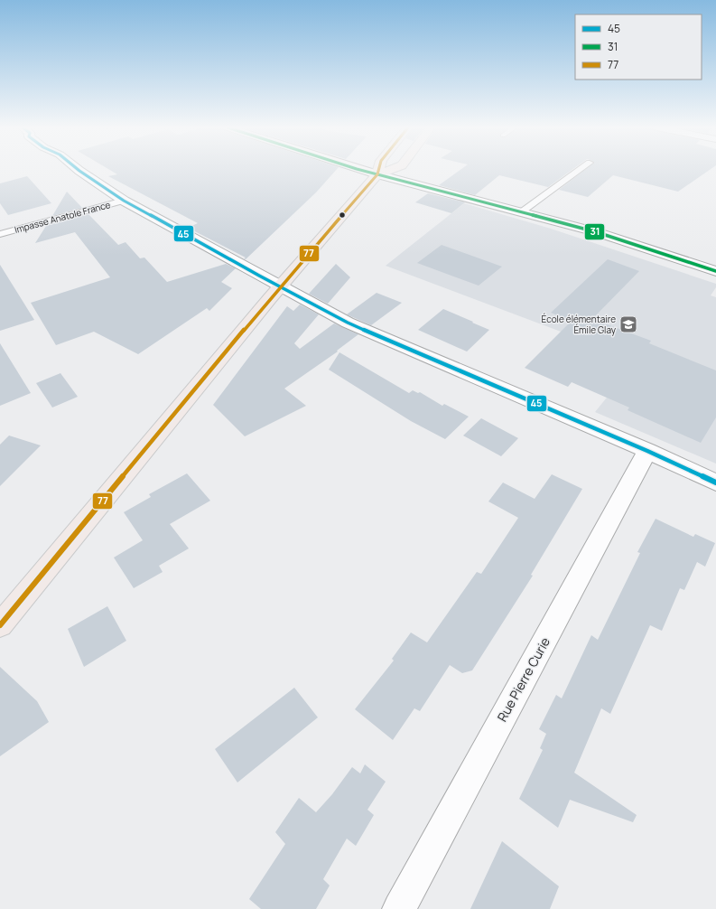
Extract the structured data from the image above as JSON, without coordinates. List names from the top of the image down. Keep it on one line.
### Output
{"streets":{"street":["Rue Pierre Curie"],"lane":["Impasse Anatole France"]},"places":{"school or university":["École élémentaire Émile Glay"]},"lines":["transit line 45","transit line 31","transit line 77"],"legend":["45","31","77"]}
